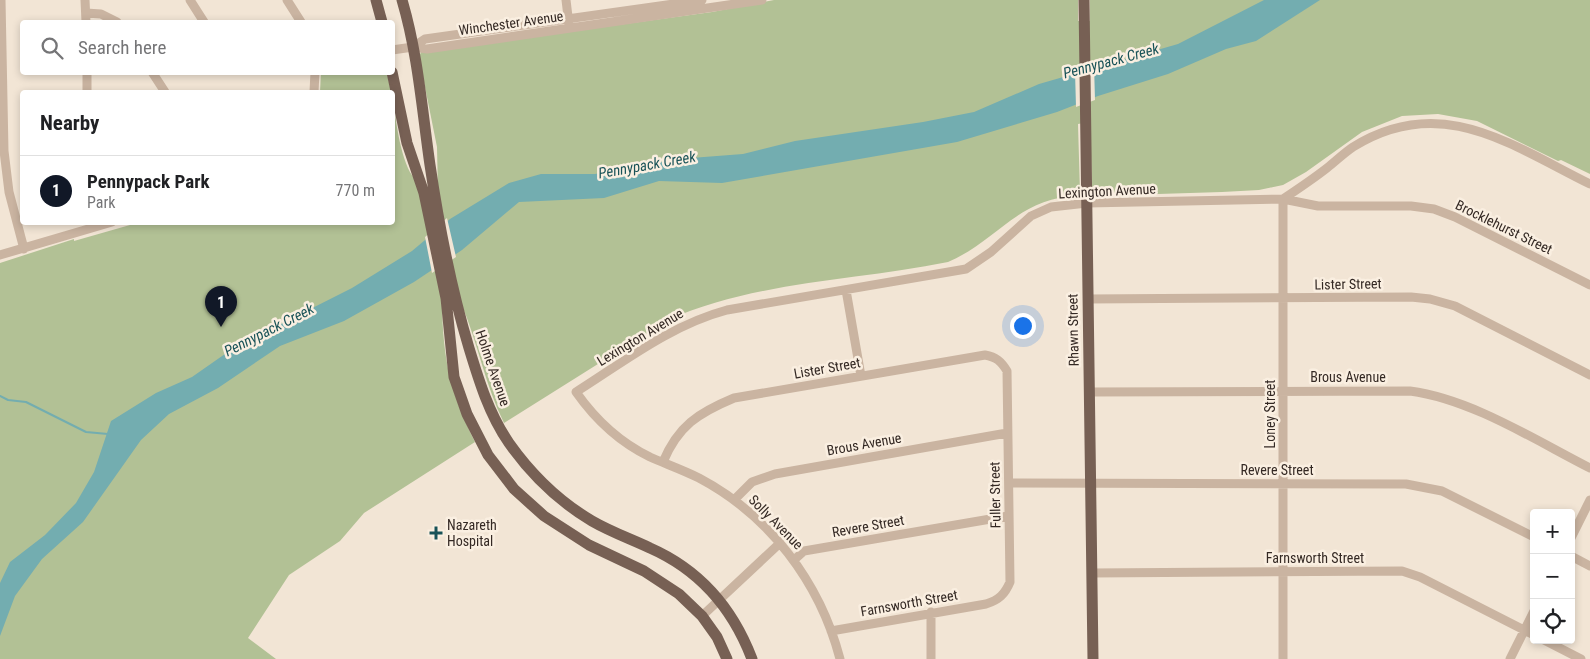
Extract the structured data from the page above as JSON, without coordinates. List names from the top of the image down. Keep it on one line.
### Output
{"streets":{"main road":["Rhawn Street","Holme Avenue"],"street":["Winchester Avenue","Lexington Avenue","Brocklehurst Street","Lister Street","Brous Avenue","Loney Street","Revere Street","Fuller Street","Solly Avenue","Farnsworth Street"]},"crossings":[["Winchester Avenue","Holme Avenue"],["Lexington Avenue","Brocklehurst Street"],["Lexington Avenue","Rhawn Street"],["Lexington Avenue","Loney Street"],["Lexington Avenue","Solly Avenue"],["Brocklehurst Street","Loney Street"],["Lister Street","Rhawn Street"],["Lister Street","Loney Street"],["Lister Street","Fuller Street"],["Lister Street","Solly Avenue"],["Rhawn Street","Brous Avenue"],["Rhawn Street","Revere Street"],["Rhawn Street","Farnsworth Street"],["Brous Avenue","Loney Street"],["Brous Avenue","Fuller Street"],["Brous Avenue","Solly Avenue"],["Loney Street","Revere Street"],["Loney Street","Farnsworth Street"],["Revere Street","Fuller Street"],["Revere Street","Solly Avenue"],["Fuller Street","Farnsworth Street"],["Solly Avenue","Farnsworth Street"]],"water":["Pennypack Creek"],"places":{"health":["Nazareth Hospital"]},"page":{"search":"Search here","heading":"Nearby","list":[{"mark":"1","name":"Pennypack Park","note":"Park","value":"770 m"}],"pins":"1","map_buttons":["+","−"]}}
